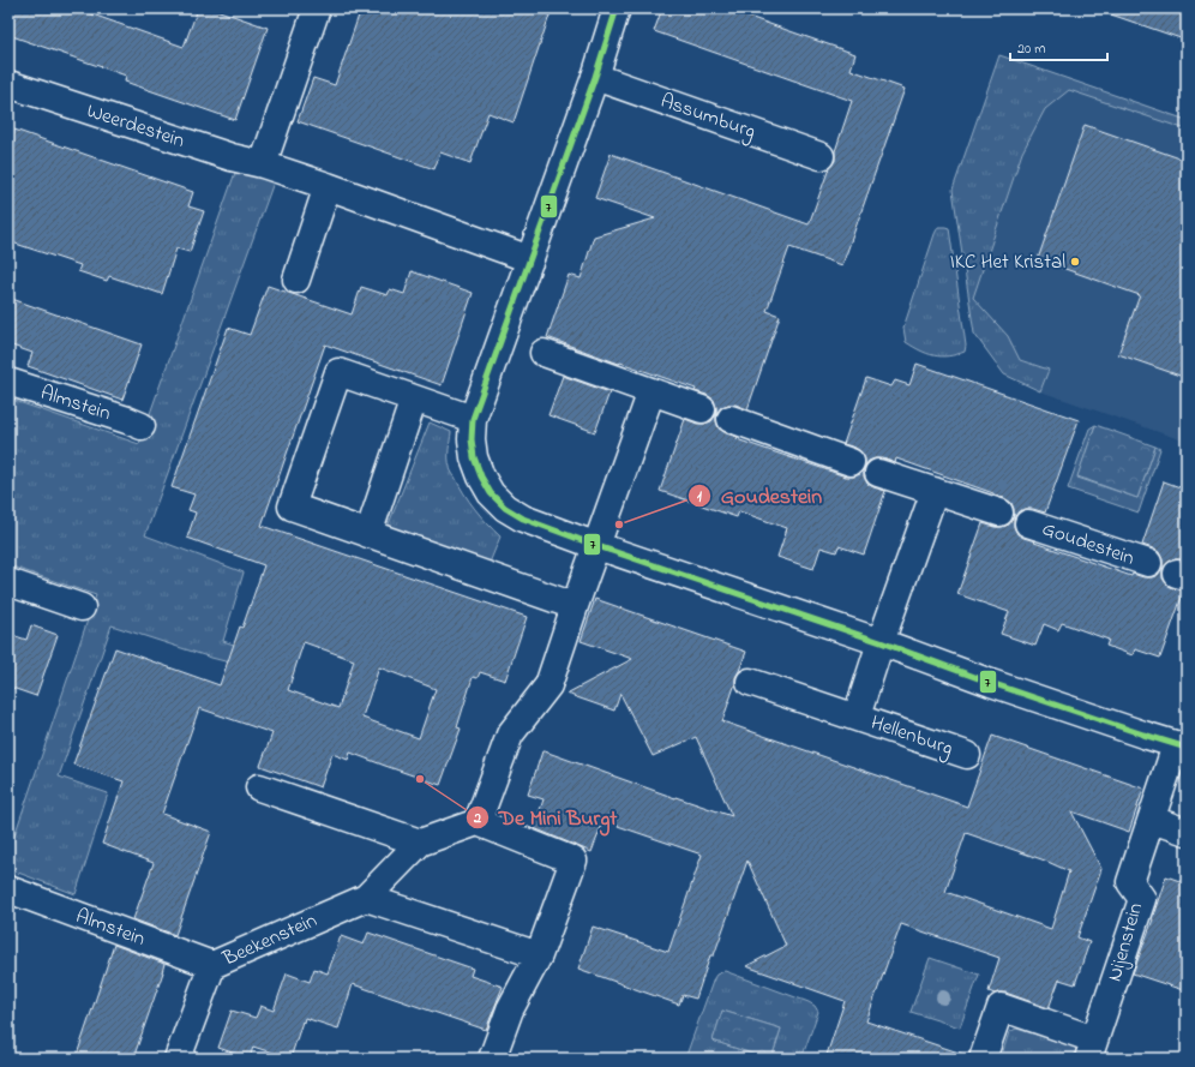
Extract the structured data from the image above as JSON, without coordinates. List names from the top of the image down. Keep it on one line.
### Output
{"streets":{"street":["Assumburg","Weerdestein","Almstein","Goudestein","Hellenburg","Beekenstein","Nijenstein"]},"crossings":[["Almstein","Beekenstein"]],"places":["IKC Het Kristal","Goudestein","De Mini Burgt"],"lines":["transit line 7"],"scale_bar":"20 m"}
